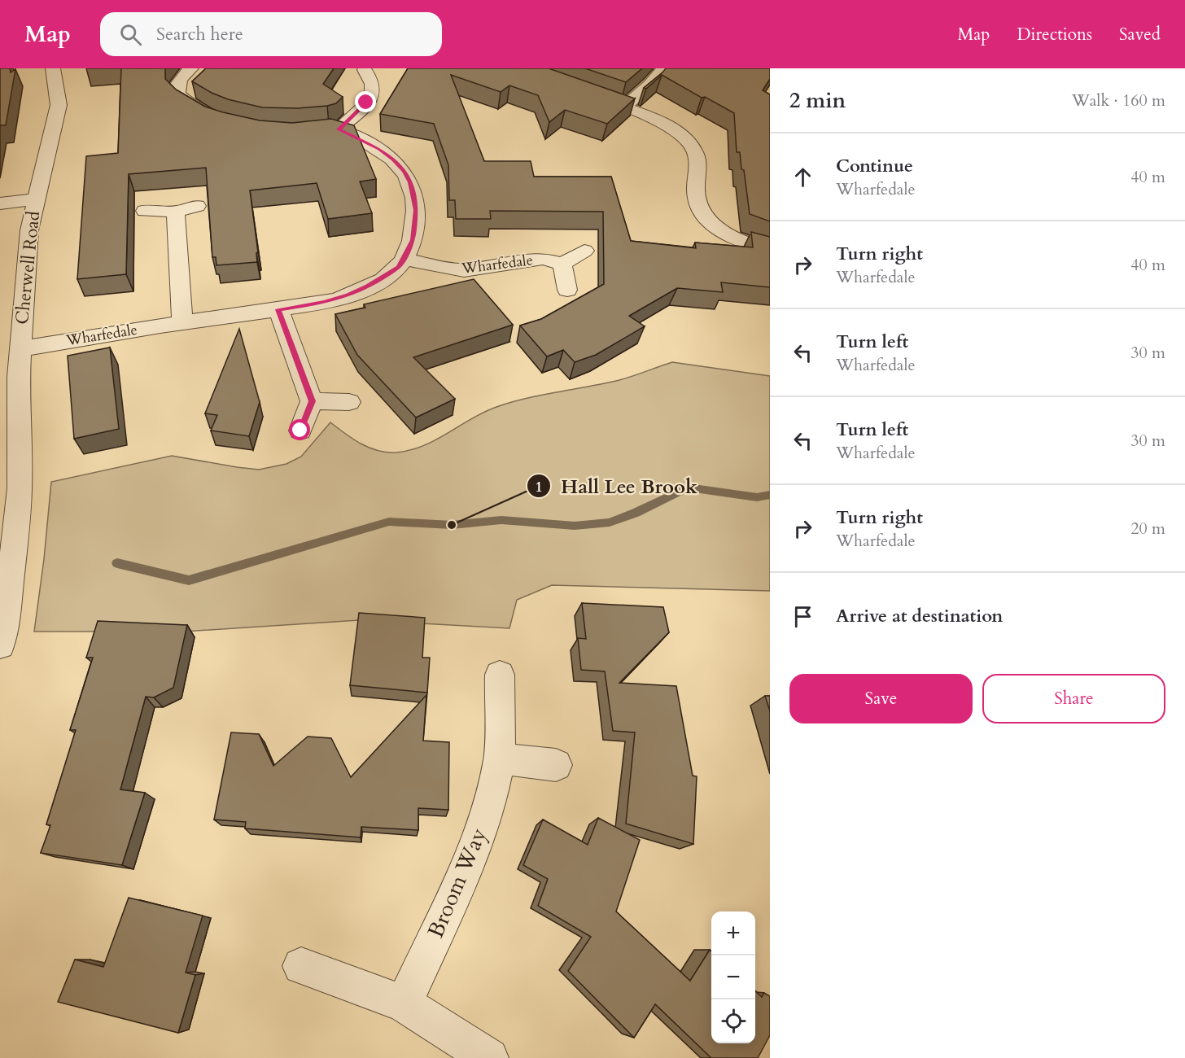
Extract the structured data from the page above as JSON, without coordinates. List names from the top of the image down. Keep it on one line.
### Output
{"streets":{"street":["Wharfedale","Cherwell Road","Broom Way"]},"crossings":[["Wharfedale","Cherwell Road"]],"places":["Hall Lee Brook"],"page":{"header":"Map","search":"Search here","nav":["Map","Directions","Saved"],"heading":["2 min","Walk · 160 m"],"list":[["Continue","Wharfedale","40 m"],["Turn right","Wharfedale","40 m"],["Turn left","Wharfedale","30 m"],["Turn left","Wharfedale","30 m"],["Turn right","Wharfedale","20 m"],"Arrive at destination"],"buttons":["Save","Share"],"map_buttons":["+","−"]}}
